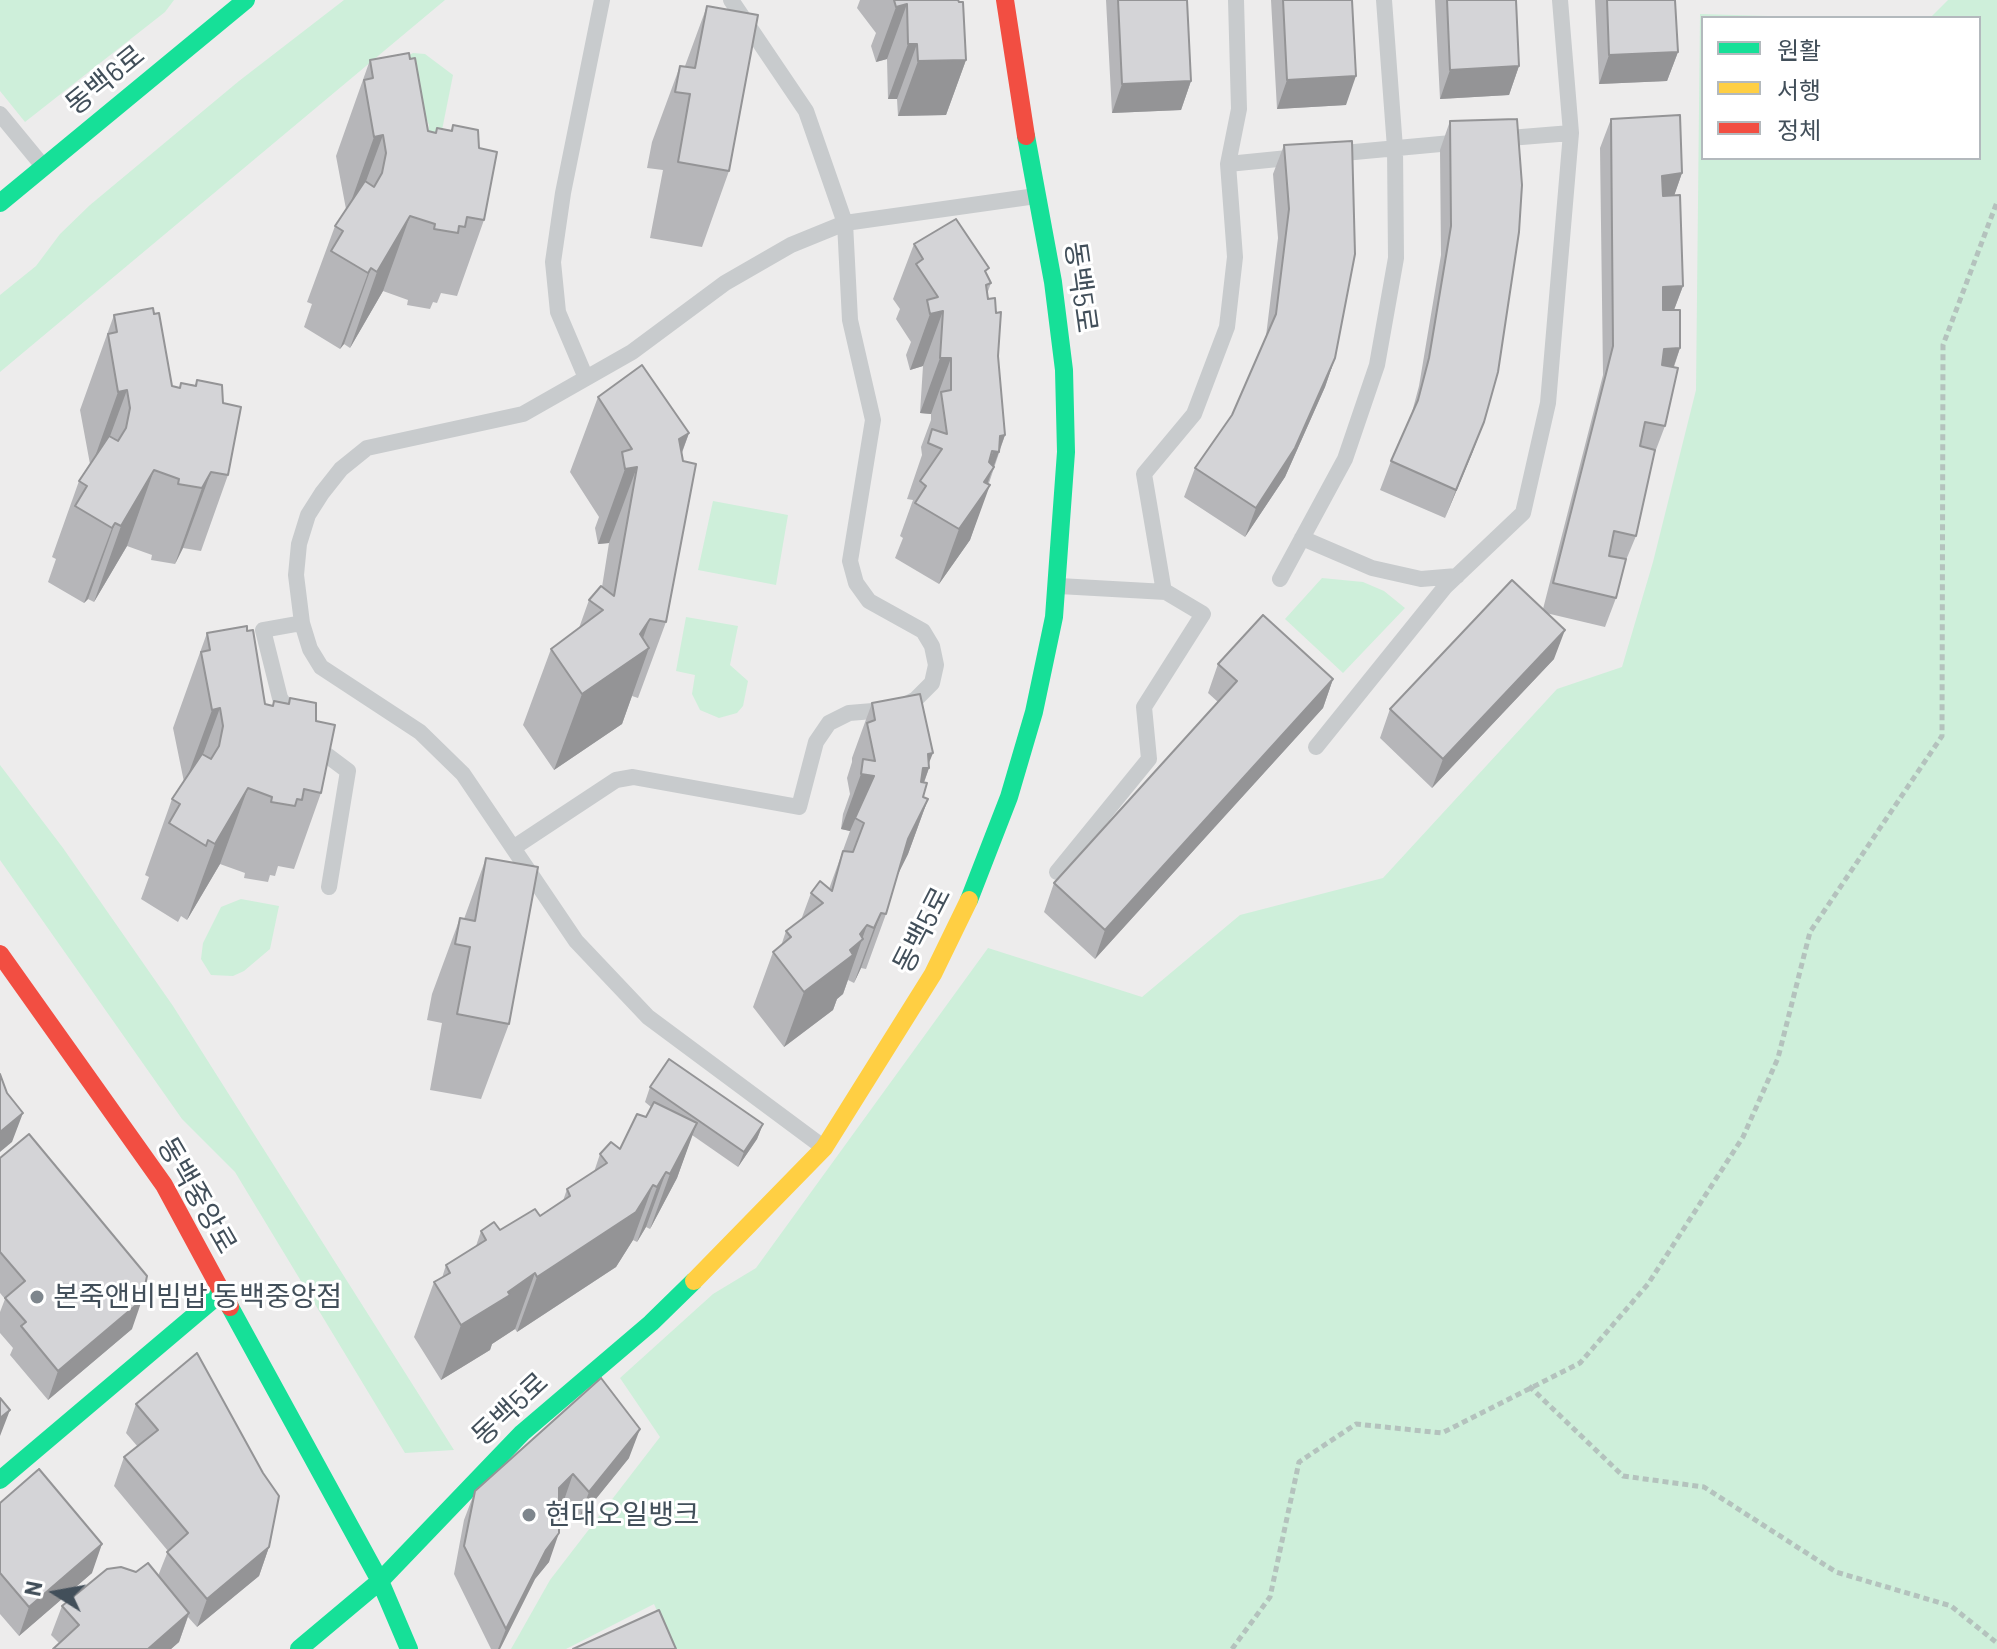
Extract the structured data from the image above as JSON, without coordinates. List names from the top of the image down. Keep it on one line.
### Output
{"streets":{"street":["동백6로","동백5로","동백중앙로"]},"crossings":[["동백5로","동백중앙로"]],"places":["본죽앤비빔밥 동백중앙점","현대오일뱅크"],"legend":["원활","서행","정체"],"north":"left"}
